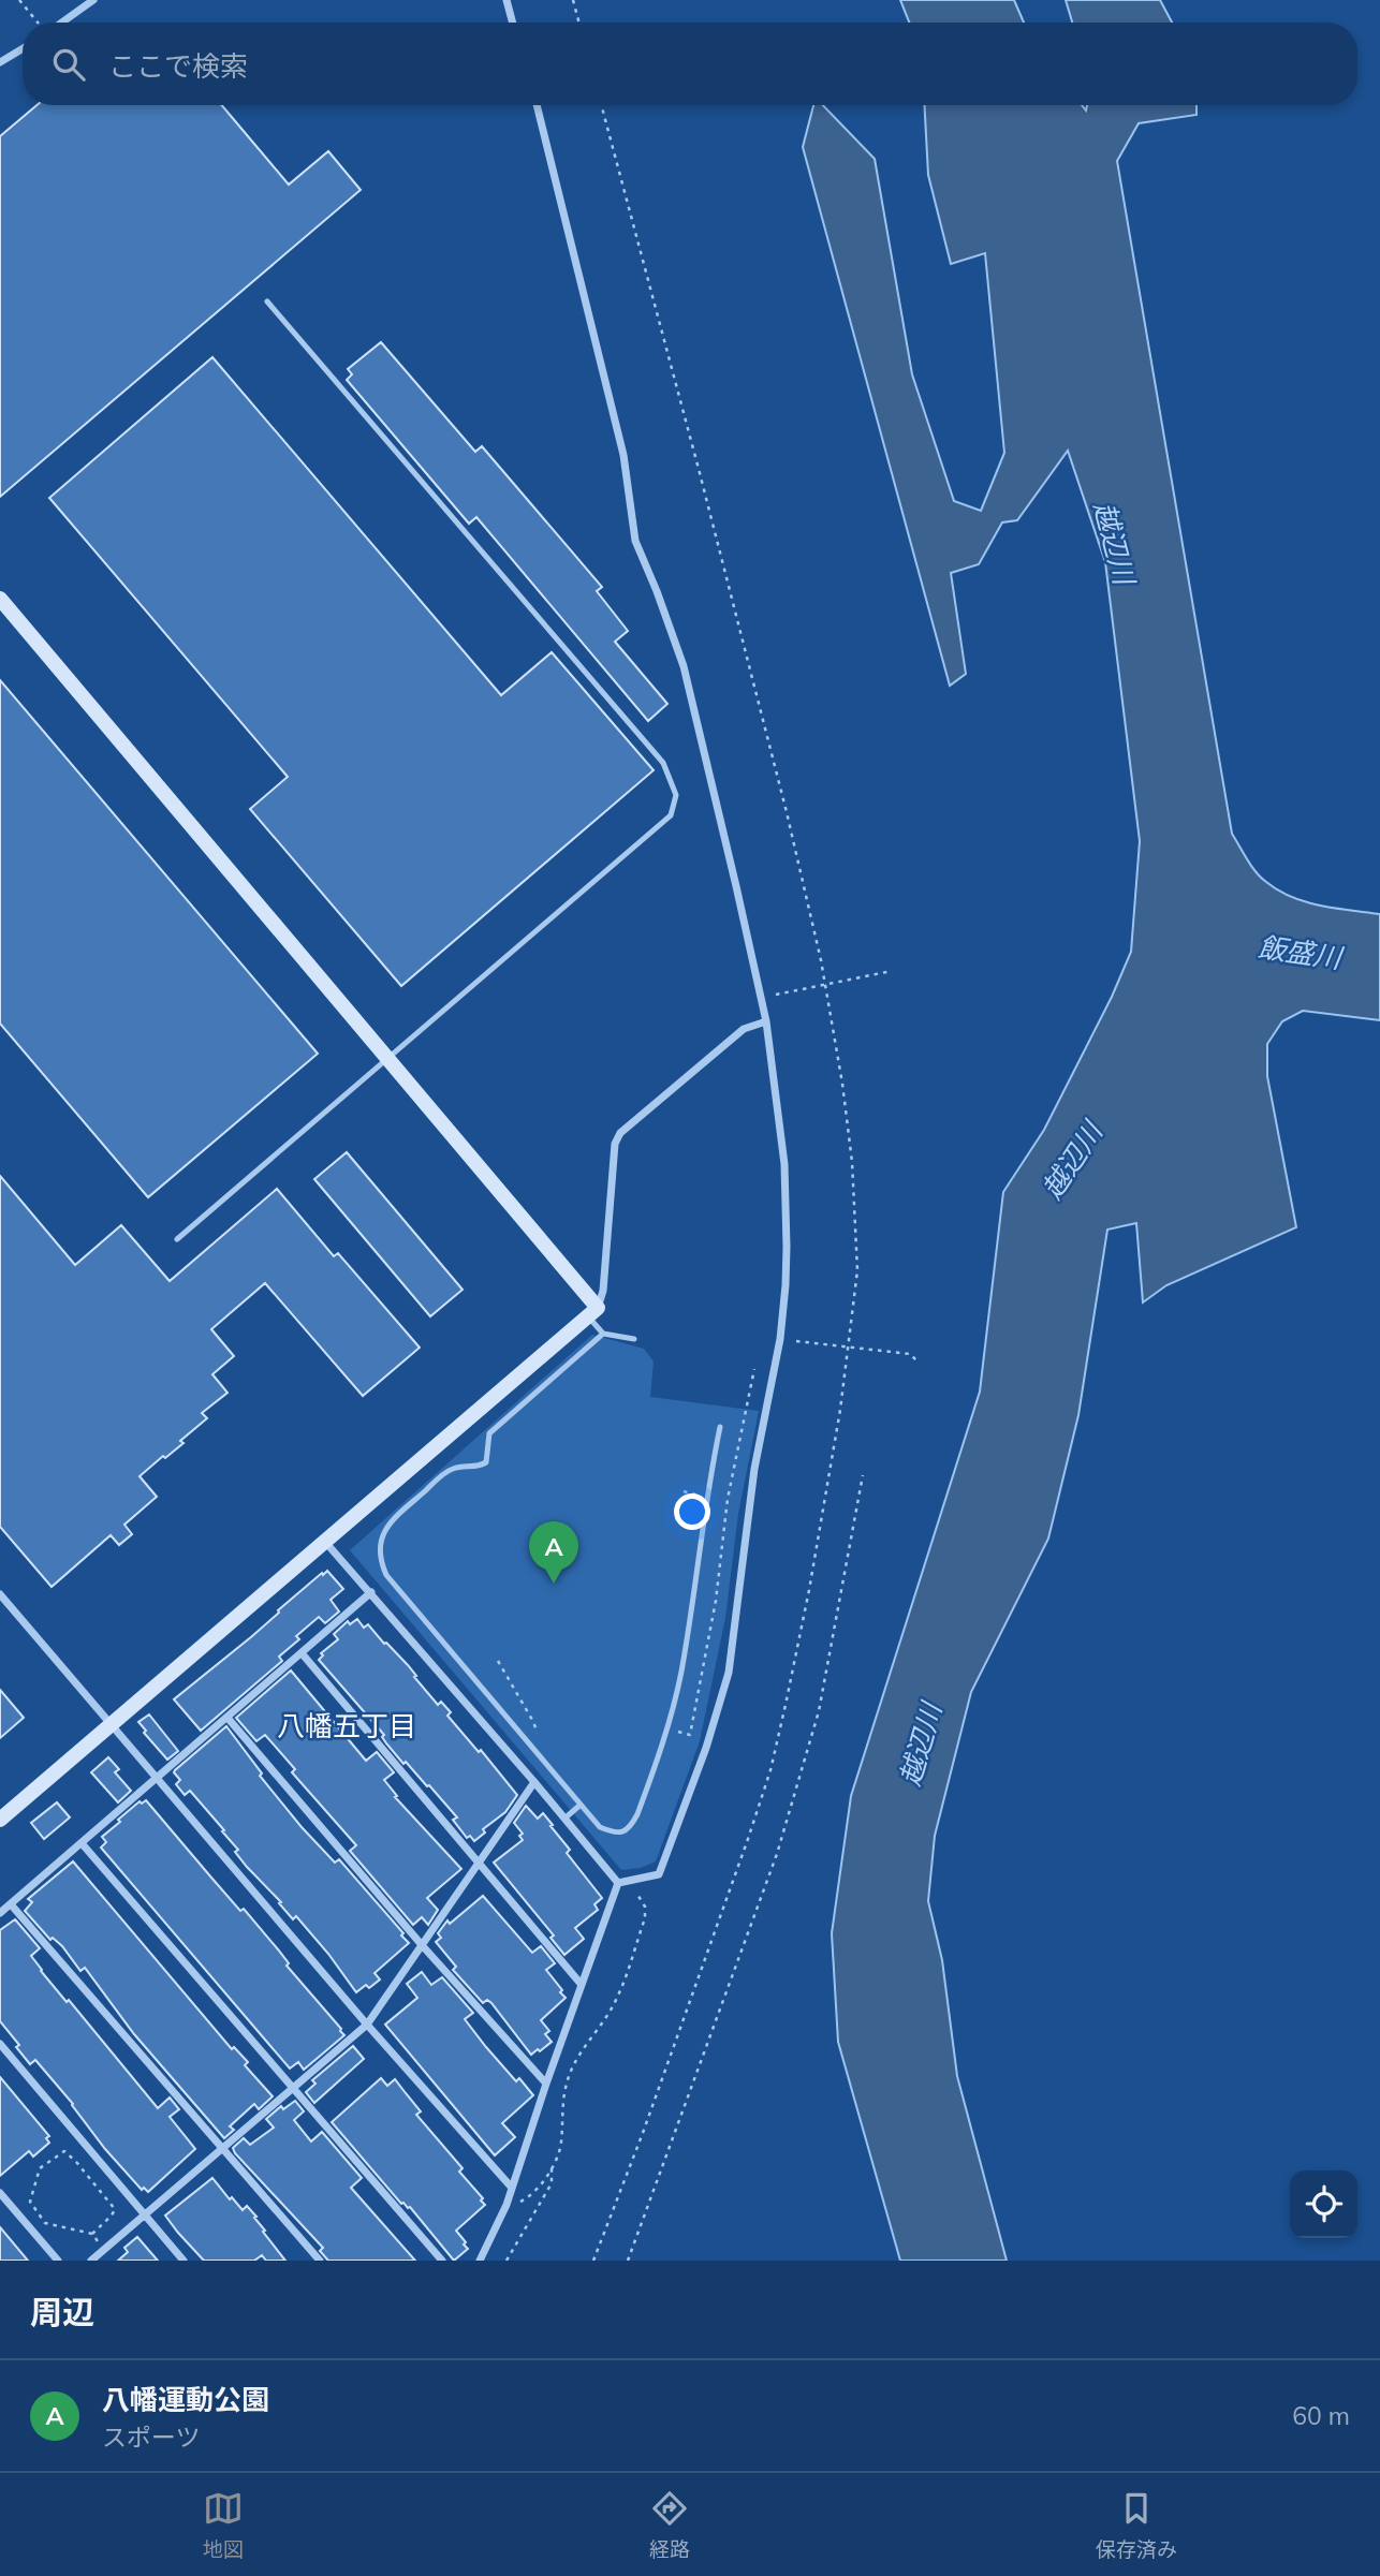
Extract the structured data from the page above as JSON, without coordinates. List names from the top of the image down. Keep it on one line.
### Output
{"districts":["八幡五丁目"],"water":["越辺川","飯盛川"],"page":{"search":"ここで検索","pins":"A","heading":"周辺","list":[{"mark":"A","name":"八幡運動公園","note":"スポーツ","value":"60 m"}],"nav":["地図","経路","保存済み"]}}
